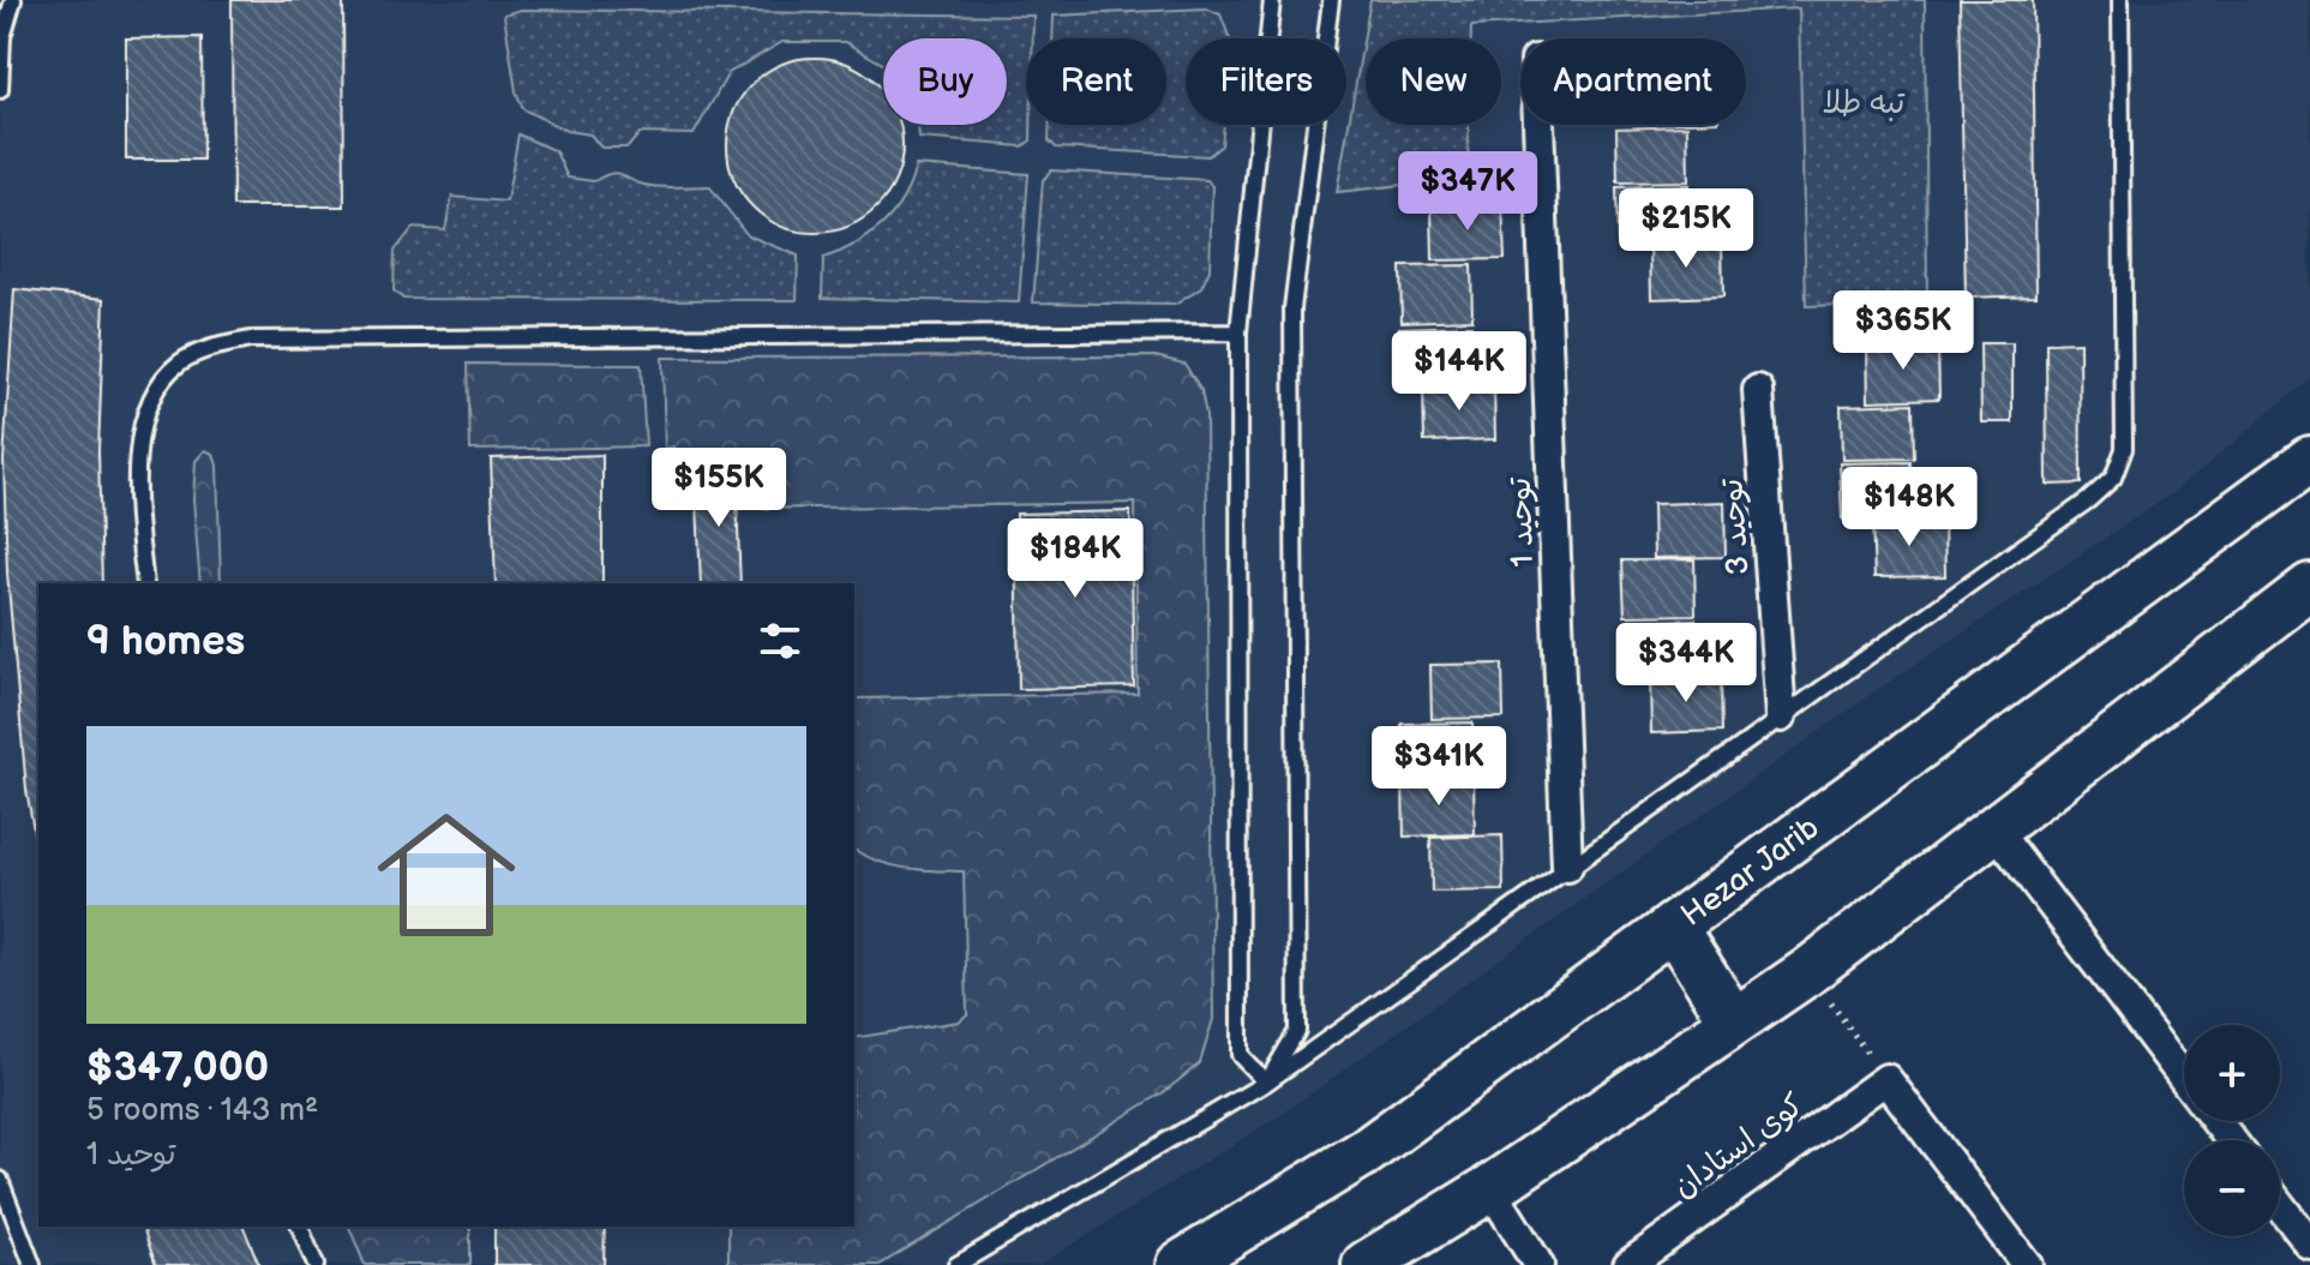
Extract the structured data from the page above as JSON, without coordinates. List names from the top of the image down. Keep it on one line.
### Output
{"streets":{"main road":["Hezar Jarib"],"street":["توحید 1","توحید 3","کوی استادان"]},"parks":["تبه طلا"],"page":{"chip":["Buy","Rent","Filters","New","Apartment"],"price":["$347K","$215K","$365K","$144K","$155K","$148K","$184K","$344K","$341K"],"heading":"9 homes","list":[{"name":"$347,000","note":"5 rooms · 143 m² · توحید 1"}],"map_buttons":["+","−"]}}
